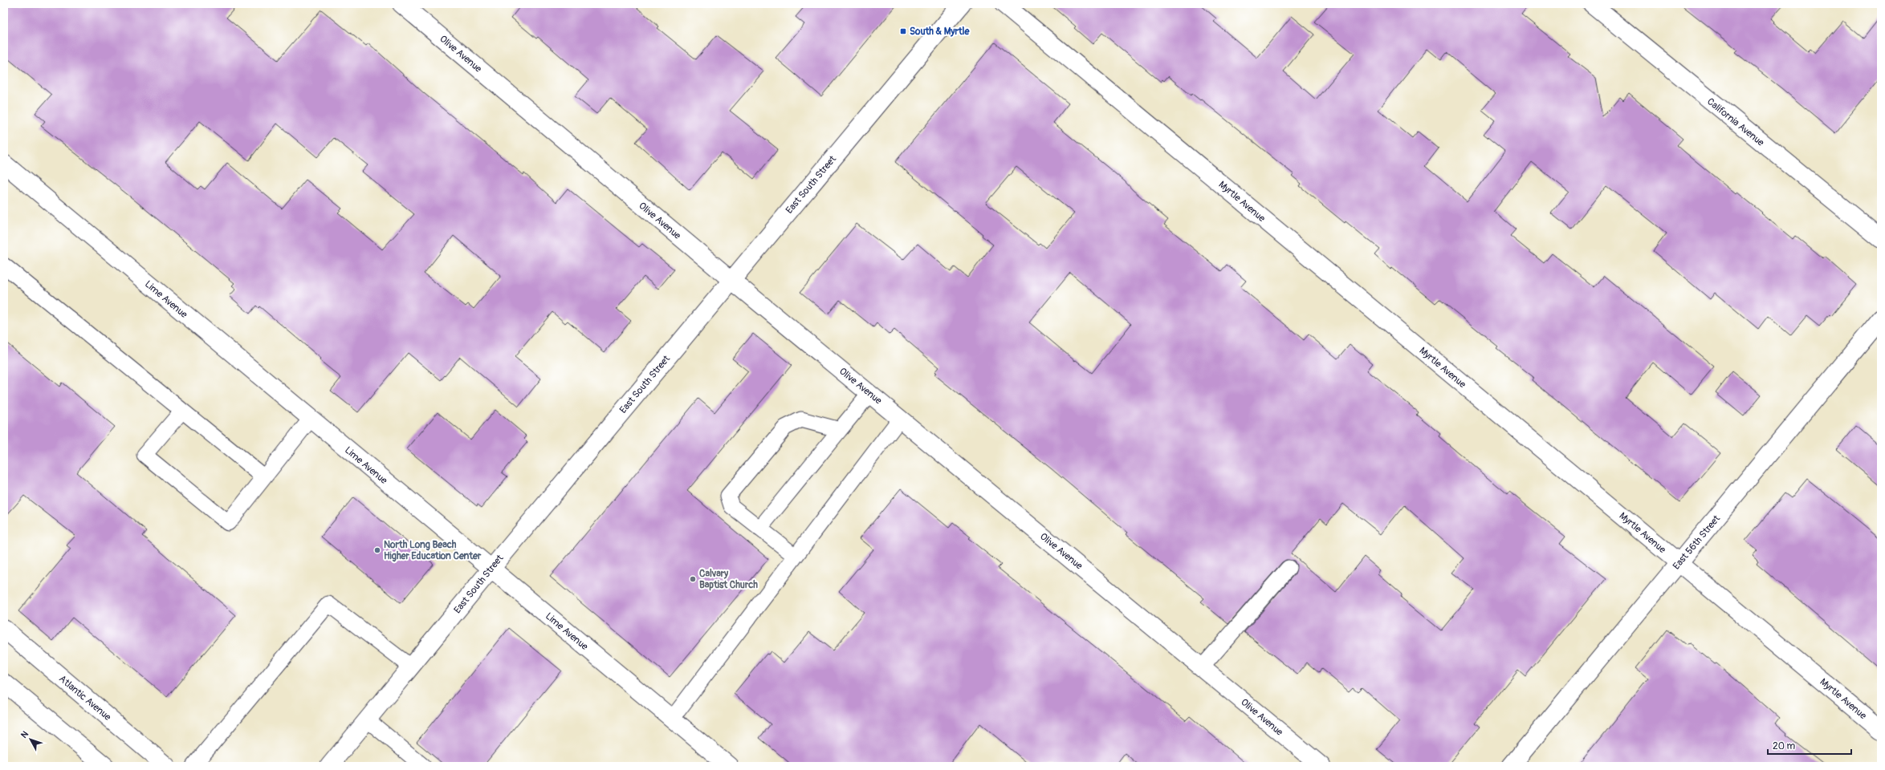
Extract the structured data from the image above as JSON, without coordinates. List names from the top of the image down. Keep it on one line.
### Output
{"streets":{"street":["Olive Avenue","California Avenue","East South Street","Myrtle Avenue","Lime Avenue","East 56th Street","Atlantic Avenue"]},"crossings":[["Olive Avenue","East South Street"],["East South Street","Lime Avenue"],["Myrtle Avenue","East 56th Street"]],"places":{"transit":["South & Myrtle"],"other":["North Long Beach Higher Education Center","Calvary Baptist Church"]},"scale_bar":"20 m","north":"top left"}
